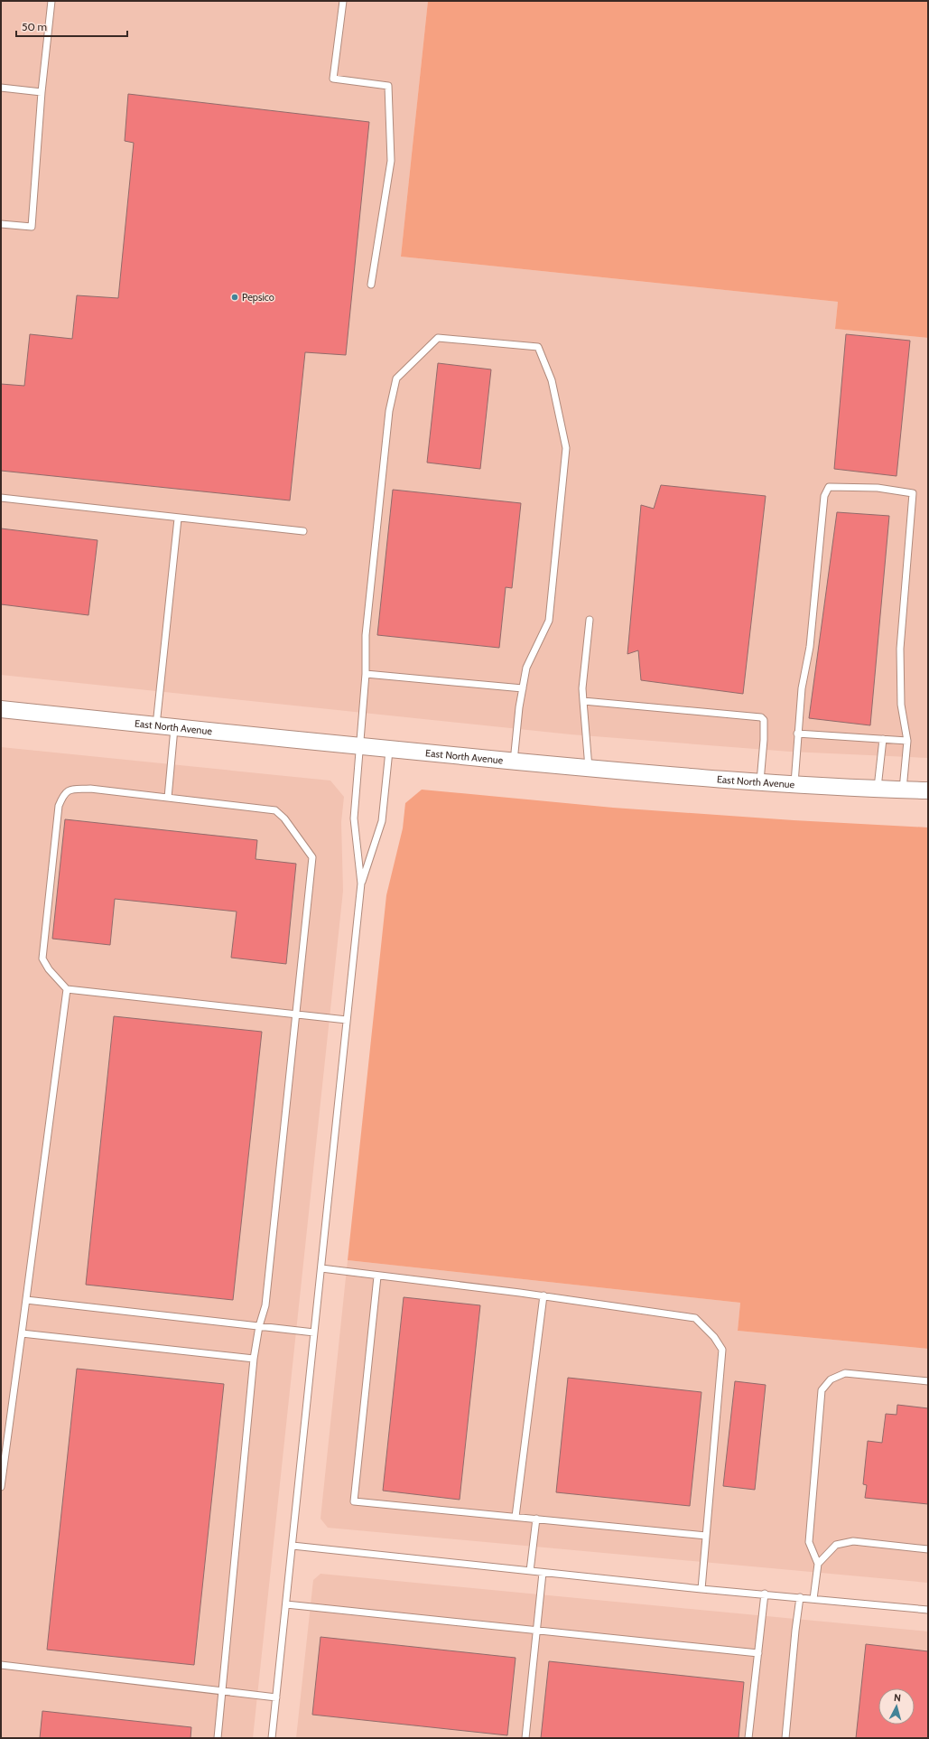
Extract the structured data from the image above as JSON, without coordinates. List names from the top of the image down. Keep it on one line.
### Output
{"streets":{"street":["East North Avenue"]},"places":["Pepsico"],"scale_bar":"50 m","north":"top"}
